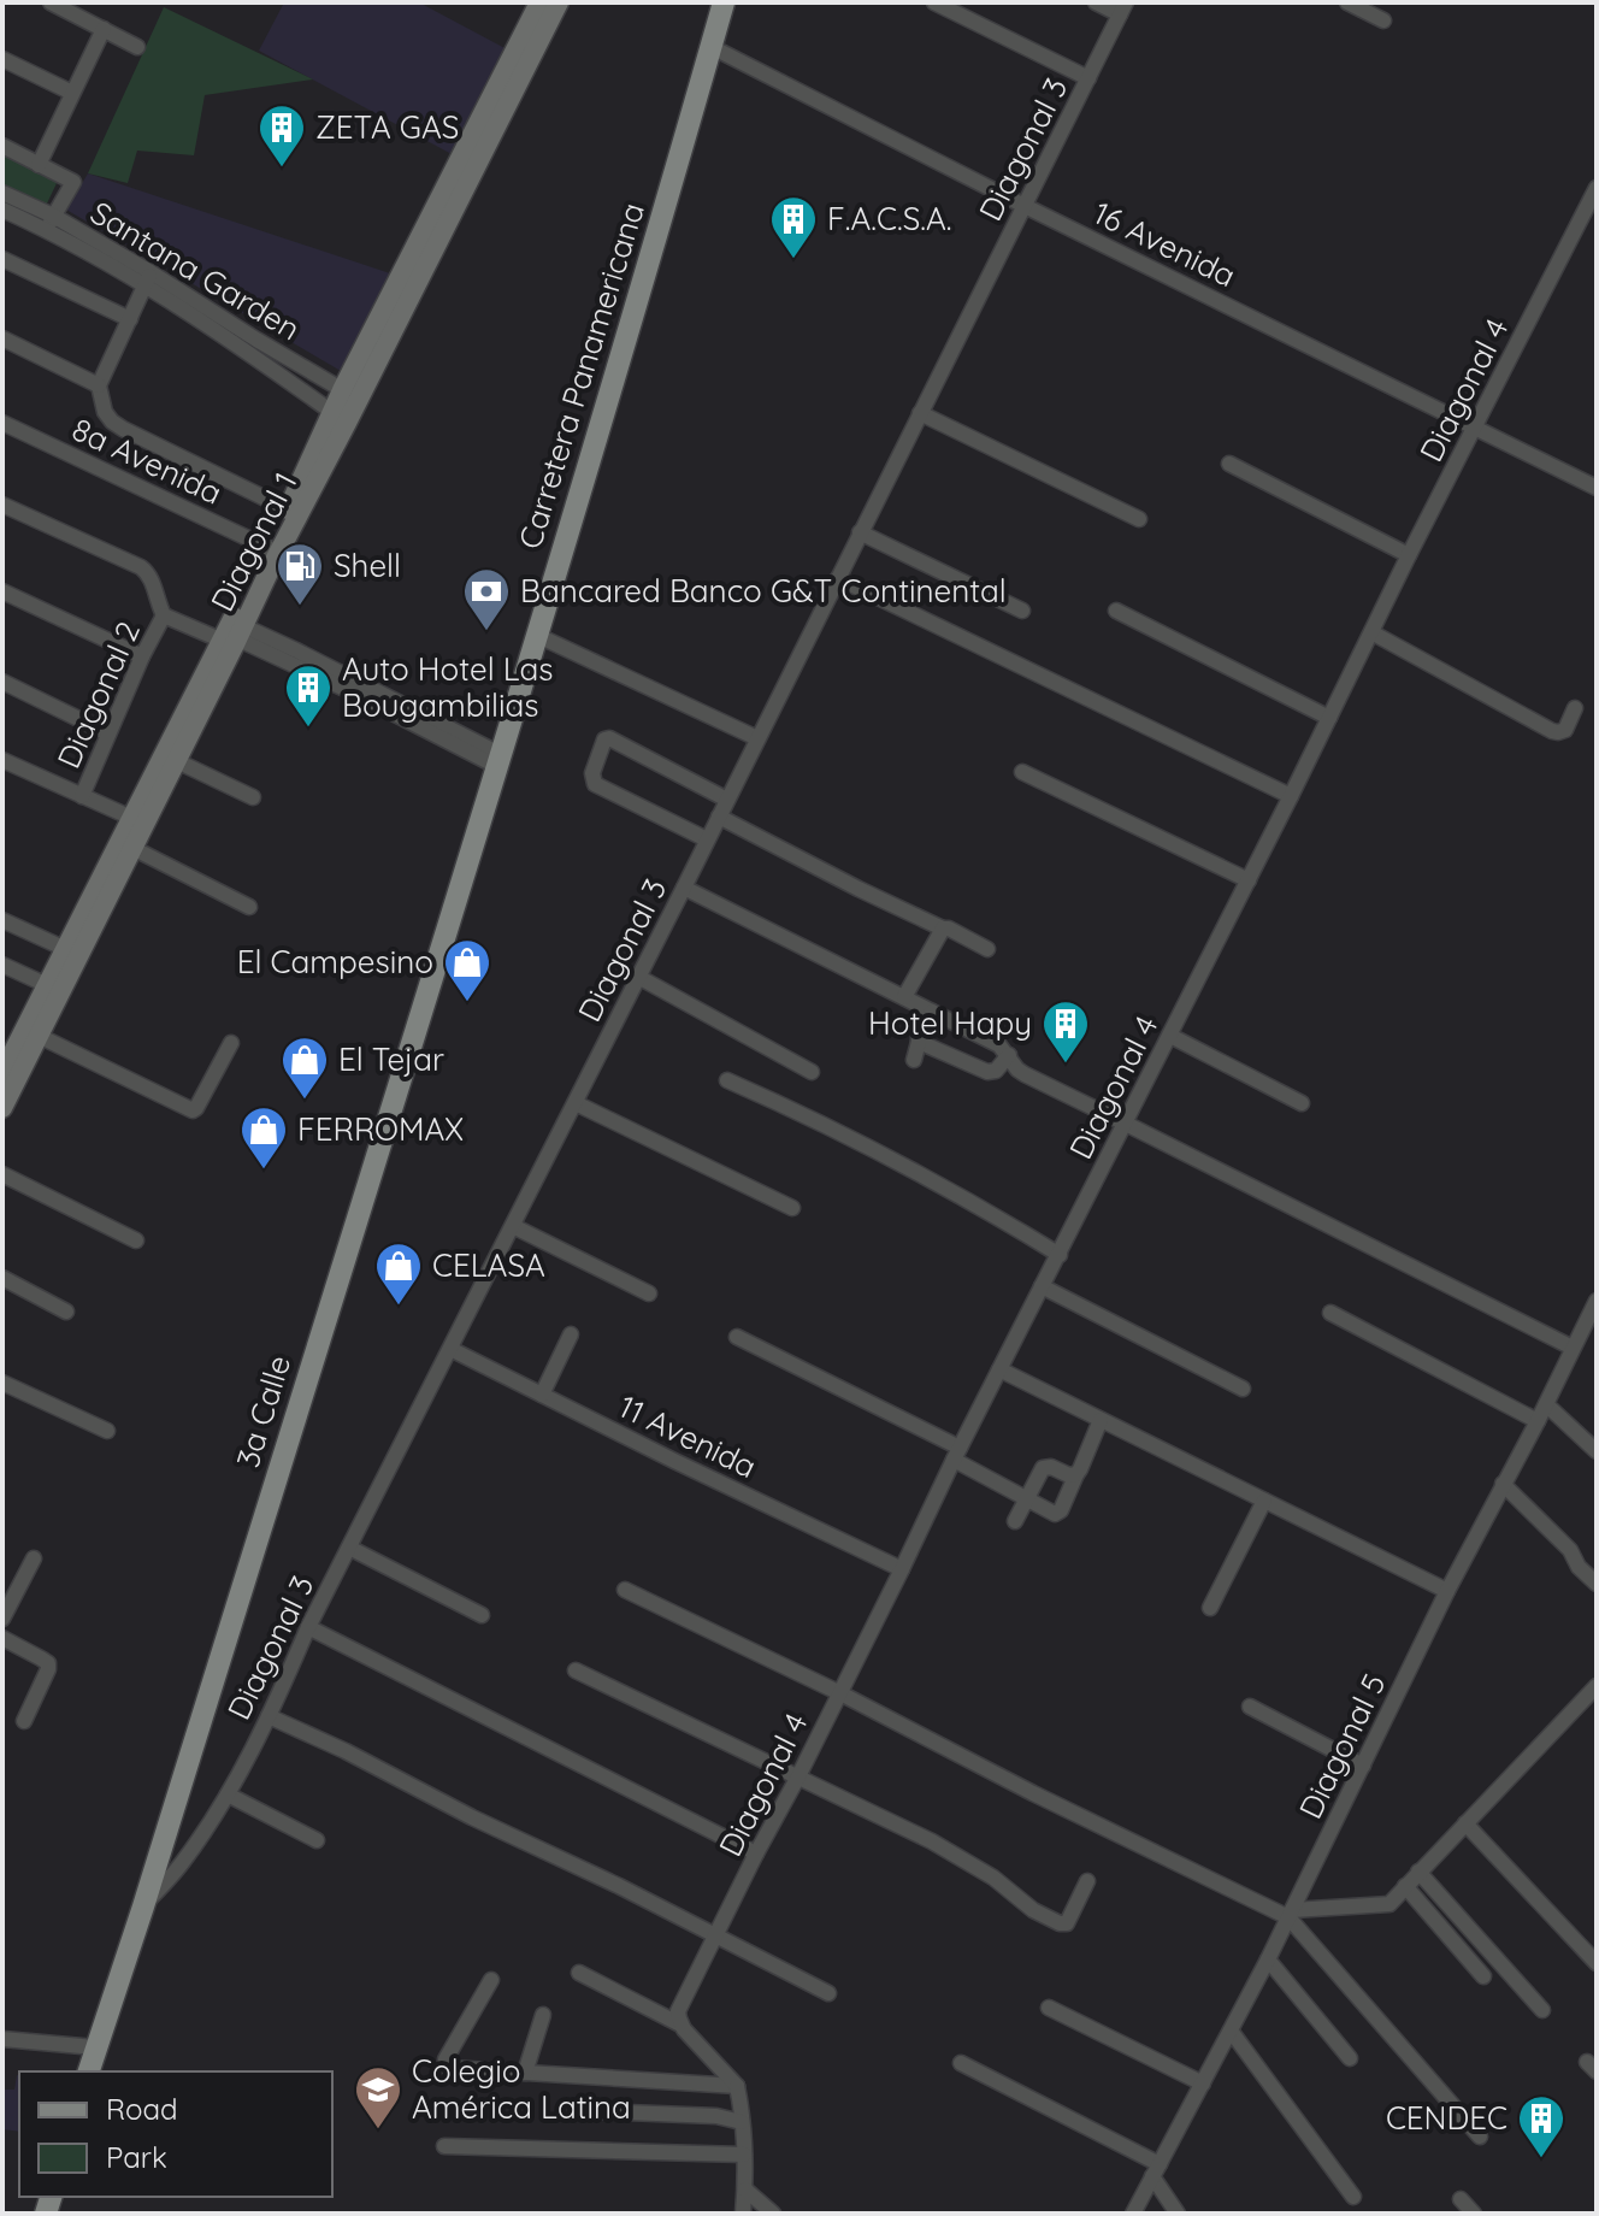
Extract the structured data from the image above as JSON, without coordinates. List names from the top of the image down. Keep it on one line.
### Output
{"streets":{"main road":["Carretera Panamericana","Diagonal 1","3a Calle"],"street":["Diagonal 3","16 Avenida","Santana Garden","Diagonal 4","8a Avenida","Diagonal 2","11 Avenida","Diagonal 5"]},"crossings":[["Diagonal 3","16 Avenida"],["Diagonal 3","3a Calle"],["Diagonal 3","11 Avenida"],["16 Avenida","Carretera Panamericana"],["16 Avenida","Diagonal 4"],["Santana Garden","Diagonal 1"],["Carretera Panamericana","3a Calle"],["Diagonal 4","11 Avenida"],["8a Avenida","Diagonal 1"]],"places":{"building":["ZETA GAS","F.A.C.S.A.","Auto Hotel Las Bougambilias","Hotel Hapy","CENDEC"],"fuel station":["Shell"],"bank":["Bancared Banco G&T Continental"],"shop":["El Campesino","El Tejar","FERROMAX","CELASA"],"school or university":["Colegio América Latina"]},"legend":["Road","Park"]}
